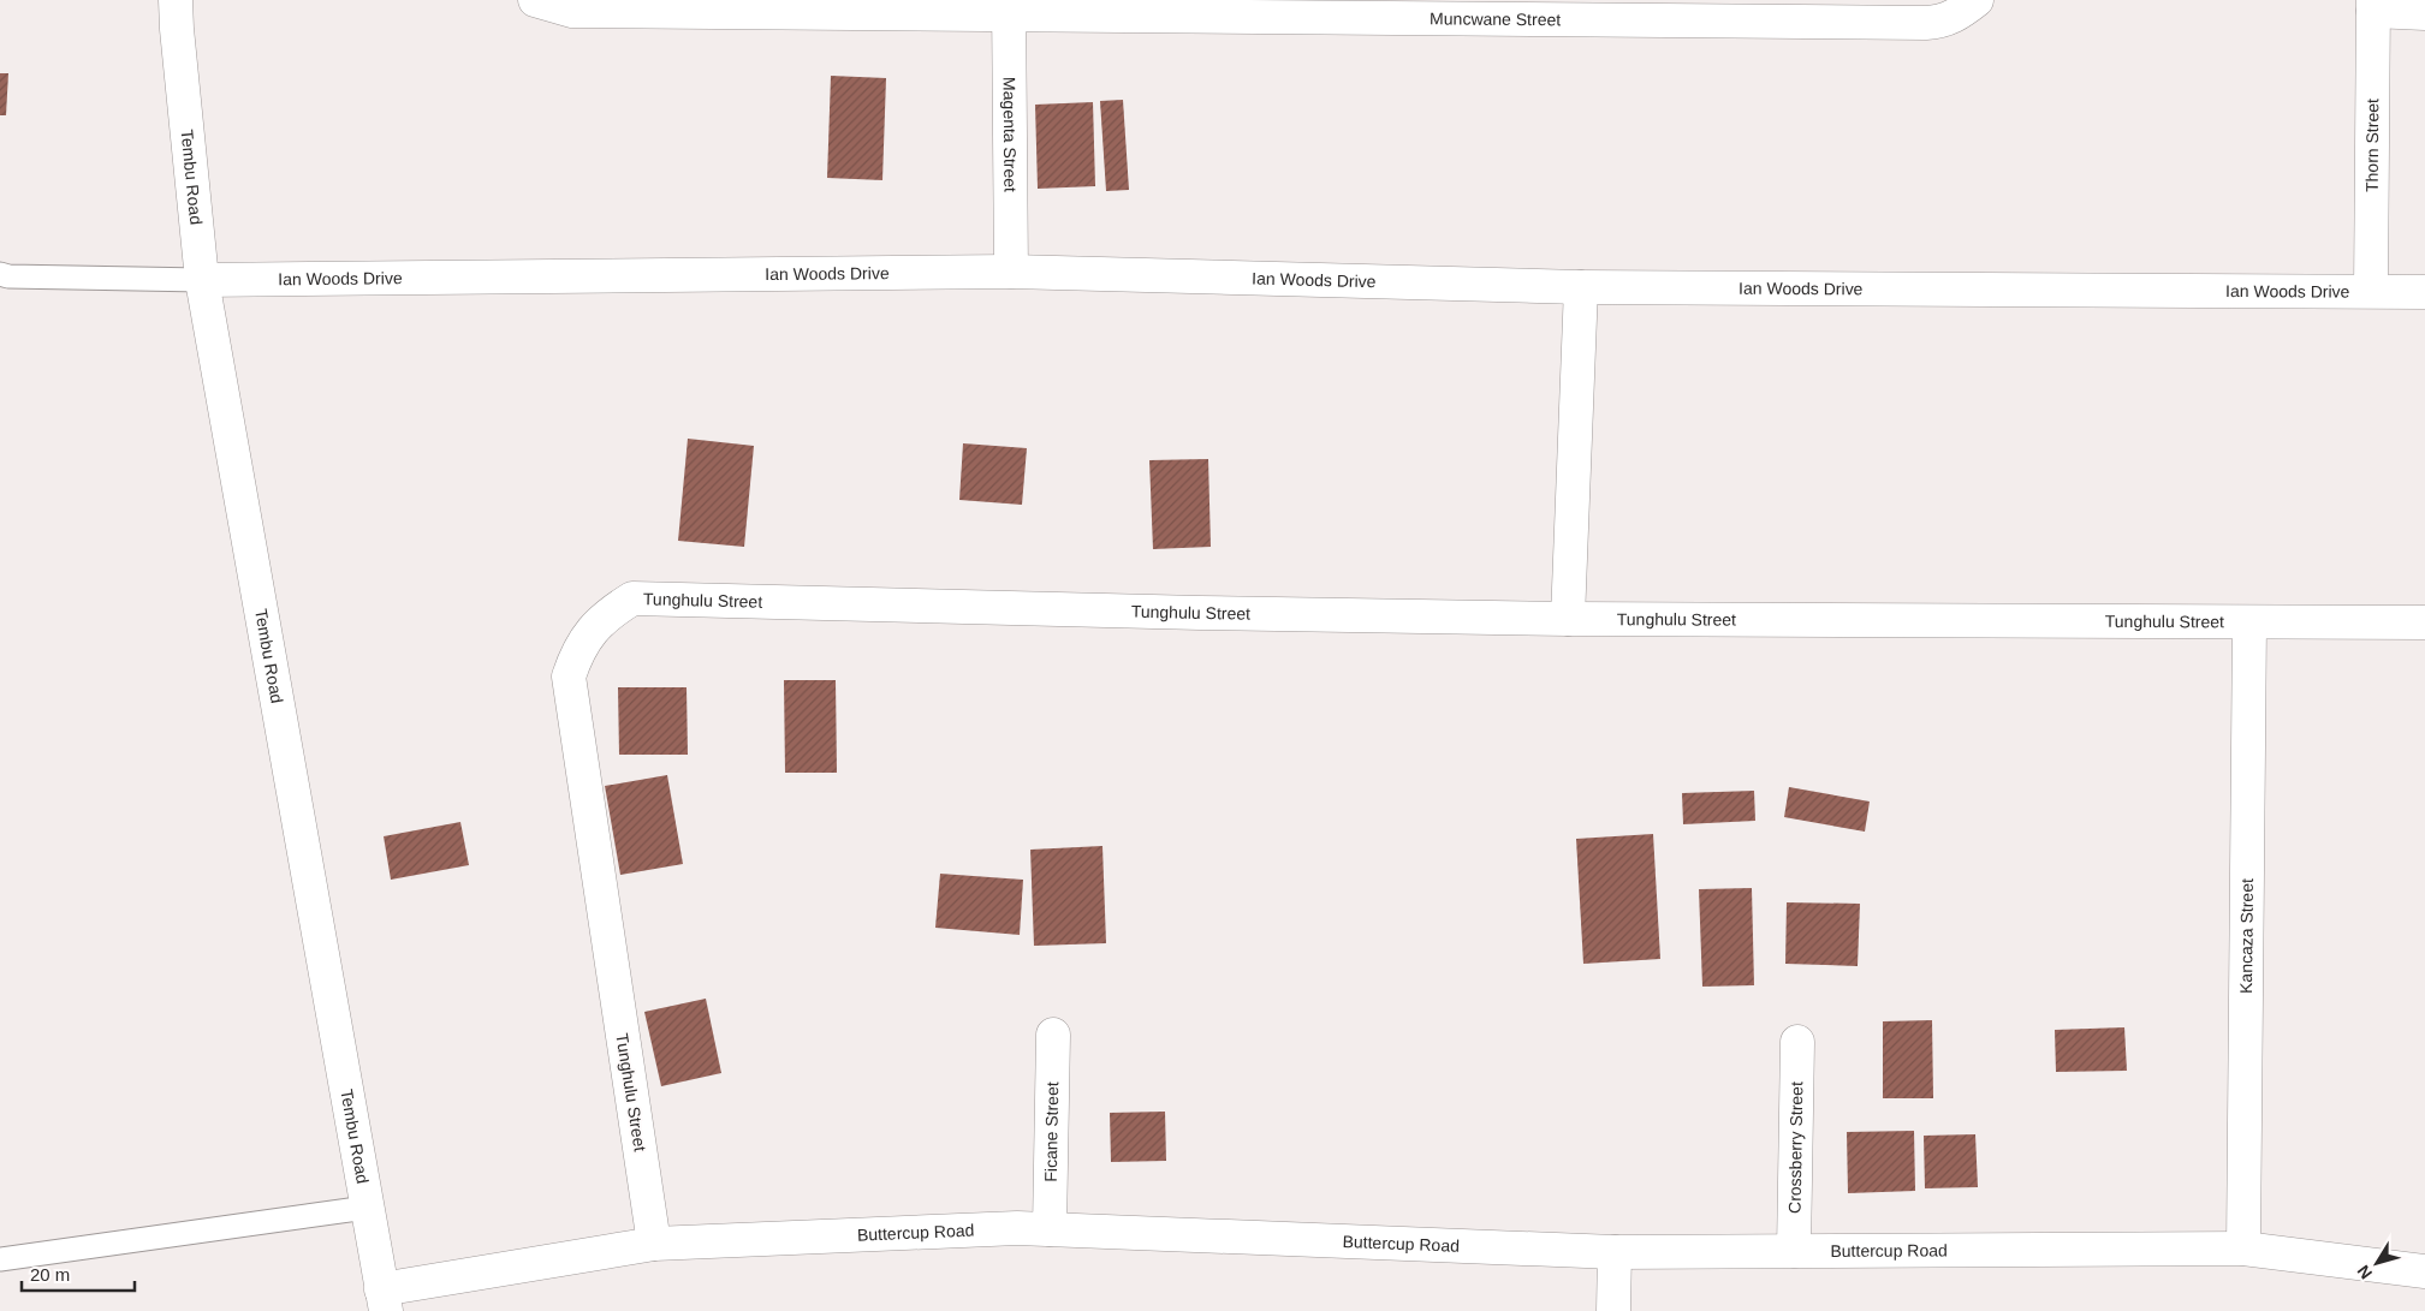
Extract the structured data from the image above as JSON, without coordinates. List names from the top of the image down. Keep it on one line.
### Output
{"streets":{"street":["Muncwane Street","Magenta Street","Thorn Street","Tembu Road","Ian Woods Drive","Tunghulu Street","Kancaza Street","Ficane Street","Crossberry Street","Buttercup Road"]},"crossings":[["Muncwane Street","Magenta Street"],["Magenta Street","Ian Woods Drive"],["Thorn Street","Ian Woods Drive"],["Tembu Road","Ian Woods Drive"],["Tembu Road","Buttercup Road"],["Tunghulu Street","Kancaza Street"],["Tunghulu Street","Buttercup Road"],["Kancaza Street","Buttercup Road"],["Ficane Street","Buttercup Road"],["Crossberry Street","Buttercup Road"]],"scale_bar":"20 m","north":"bottom left"}
